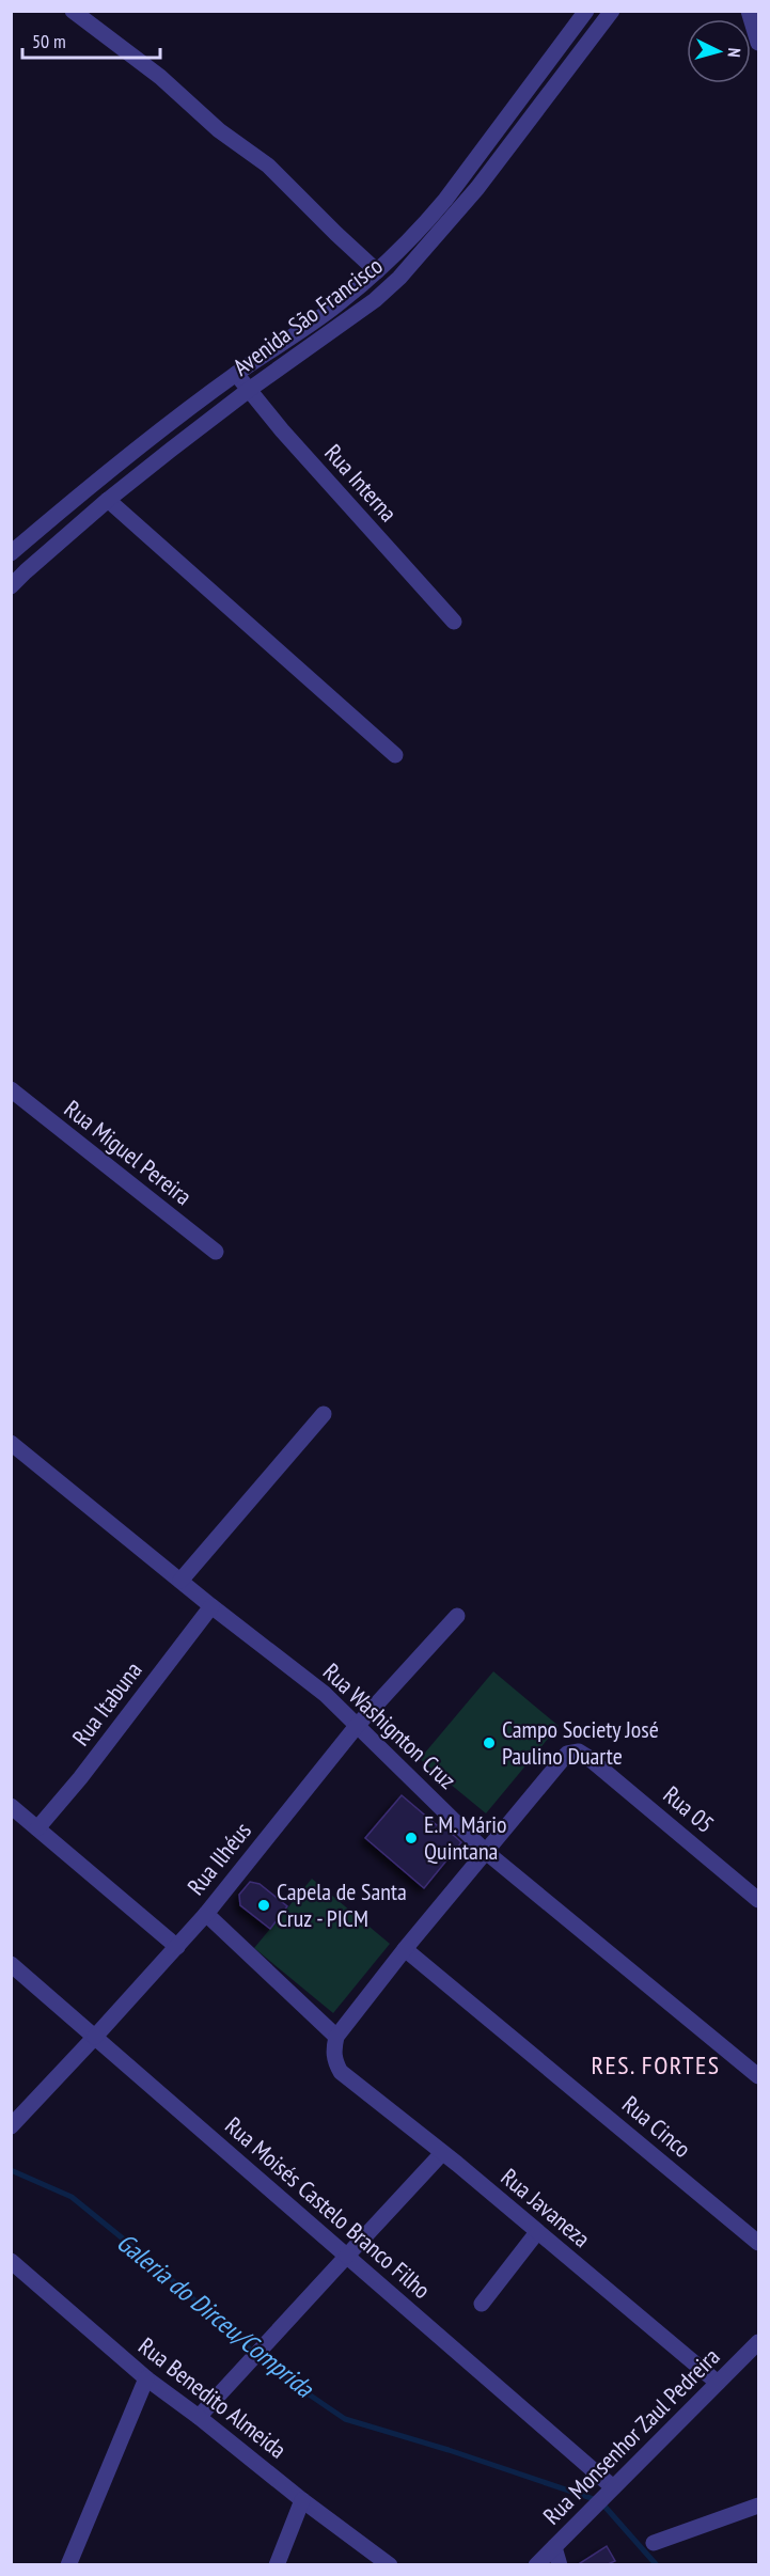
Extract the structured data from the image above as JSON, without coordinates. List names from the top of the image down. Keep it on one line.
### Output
{"streets":{"street":["Avenida São Francisco","Rua Interna","Rua Miguel Pereira","Rua Itabuna","Rua Washignton Cruz","Rua 05","Rua Ilhéus","Rua Cinco","Rua Moisés Castelo Branco Filho","Rua Javaneza","Rua Benedito Almeida","Rua Monsenhor Zaul Pedreira"]},"crossings":[["Avenida São Francisco","Rua Interna"],["Rua Itabuna","Rua Washignton Cruz"],["Rua Washignton Cruz","Rua 05"],["Rua Washignton Cruz","Rua Ilhéus"],["Rua Ilhéus","Rua Moisés Castelo Branco Filho"],["Rua Moisés Castelo Branco Filho","Rua Monsenhor Zaul Pedreira"],["Rua Javaneza","Rua Monsenhor Zaul Pedreira"]],"districts":["RES. FORTES"],"water":["Galeria do Dirceu/Comprida"],"places":["Campo Society José Paulino Duarte","E.M. Mário Quintana","Capela de Santa Cruz - PICM"],"scale_bar":"50 m","north":"right"}
